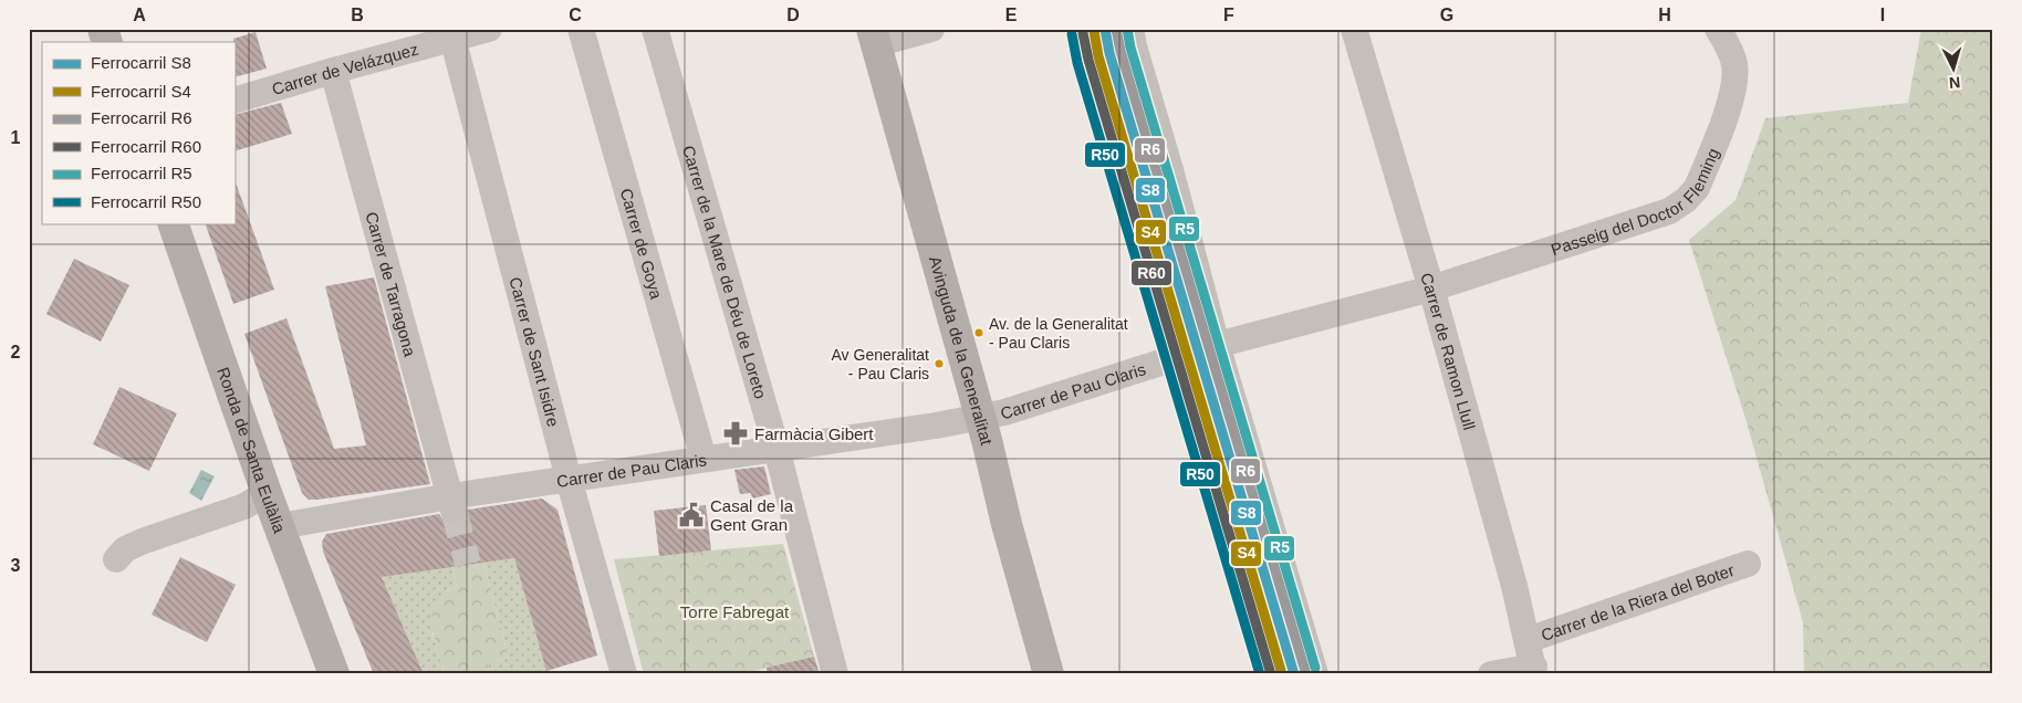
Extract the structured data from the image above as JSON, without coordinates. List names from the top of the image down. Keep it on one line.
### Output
{"streets":{"main road":["Avinguda de la Generalitat","Ronda de Santa Eulàlia"],"street":["Carrer de Velázquez","Passeig del Doctor Fleming","Carrer de Goya","Carrer de la Mare de Déu de Loreto","Carrer de Tarragona","Carrer de Ramon Llull","Carrer de Sant Isidre","Carrer de Pau Claris","Carrer de la Riera del Boter"]},"crossings":[["Carrer de Velázquez","Carrer de Tarragona"],["Carrer de Velázquez","Carrer de Sant Isidre"],["Passeig del Doctor Fleming","Carrer de Ramon Llull"],["Passeig del Doctor Fleming","Carrer de Pau Claris"],["Carrer de Goya","Carrer de Pau Claris"],["Carrer de la Mare de Déu de Loreto","Carrer de Pau Claris"],["Carrer de Tarragona","Carrer de Pau Claris"],["Carrer de Ramon Llull","Carrer de Pau Claris"],["Carrer de Ramon Llull","Carrer de la Riera del Boter"],["Carrer de Sant Isidre","Carrer de Pau Claris"],["Avinguda de la Generalitat","Carrer de Pau Claris"],["Carrer de Pau Claris","Ronda de Santa Eulàlia"]],"parks":["Torre Fabregat"],"places":{"other":["Av. de la Generalitat - Pau Claris","Av Generalitat - Pau Claris"],"pharmacy":["Farmàcia Gibert"],"public building":["Casal de la Gent Gran"]},"lines":["rail line S8","rail line R6","rail line R5","rail line S4","rail line R60","rail line R50"],"legend":["Ferrocarril S8","Ferrocarril S4","Ferrocarril R6","Ferrocarril R60","Ferrocarril R5","Ferrocarril R50"],"north":"bottom","grid":{"columns":["A","B","C","D","E","F","G","H","I"],"rows":["1","2","3"]}}
